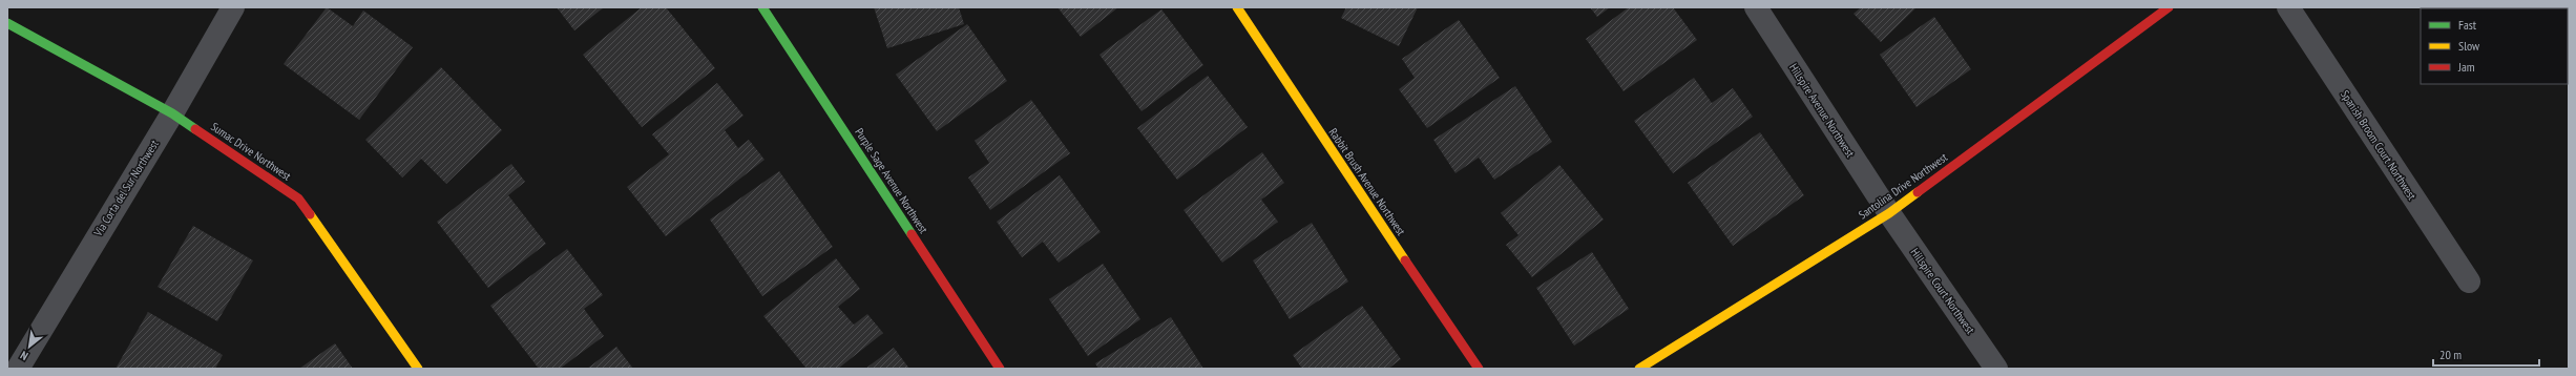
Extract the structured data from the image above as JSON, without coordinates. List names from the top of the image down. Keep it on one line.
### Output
{"streets":{"street":["Hillspire Avenue Northwest","Spanish Broom Court Northwest","Sumac Drive Northwest","Purple Sage Avenue Northwest","Rabbit Brush Avenue Northwest","Santolina Drive Northwest","Via Corta del Sur Northwest","Hillspire Court Northwest"]},"crossings":[["Hillspire Avenue Northwest","Santolina Drive Northwest"],["Hillspire Avenue Northwest","Hillspire Court Northwest"],["Sumac Drive Northwest","Via Corta del Sur Northwest"],["Santolina Drive Northwest","Hillspire Court Northwest"]],"legend":["Fast","Slow","Jam"],"scale_bar":"20 m","north":"bottom left"}
